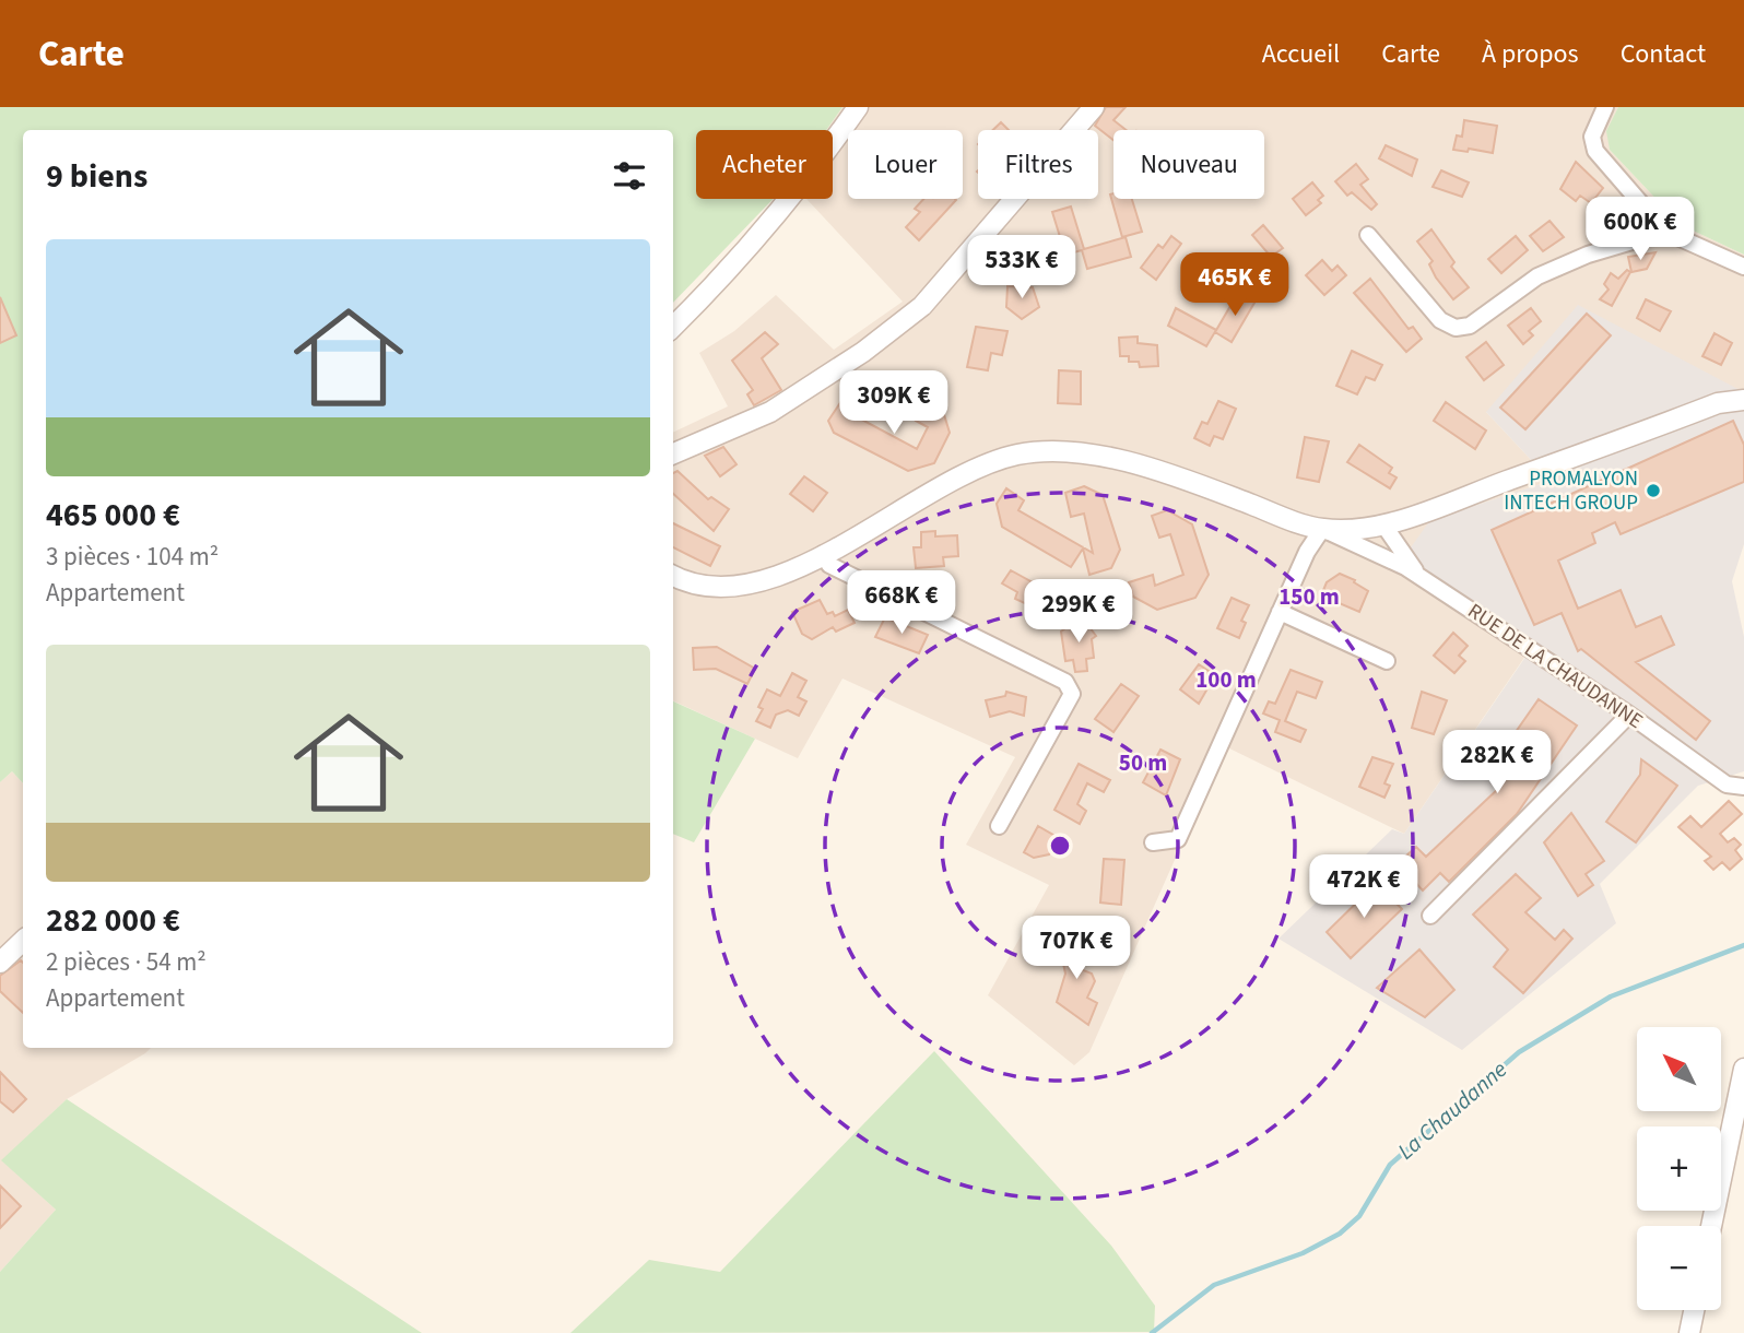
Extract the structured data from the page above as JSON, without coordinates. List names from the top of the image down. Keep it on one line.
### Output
{"streets":{"street":["RUE DE LA CHAUDANNE"]},"water":["La Chaudanne"],"places":["PROMALYON INTECH GROUP"],"north":"top left","page":{"header":"Carte","nav":["Accueil","Carte","À propos","Contact"],"chip":["Acheter","Louer","Filtres","Nouveau"],"heading":"9 biens","price":["600K €","533K €","465K €","309K €","668K €","299K €","282K €","472K €","707K €"],"list":[{"name":"465 000 €","note":"3 pièces · 104 m² · Appartement"},{"name":"282 000 €","note":"2 pièces · 54 m² · Appartement"}],"map_buttons":["+","−"]},"rings":["150 m","100 m","50 m"]}
